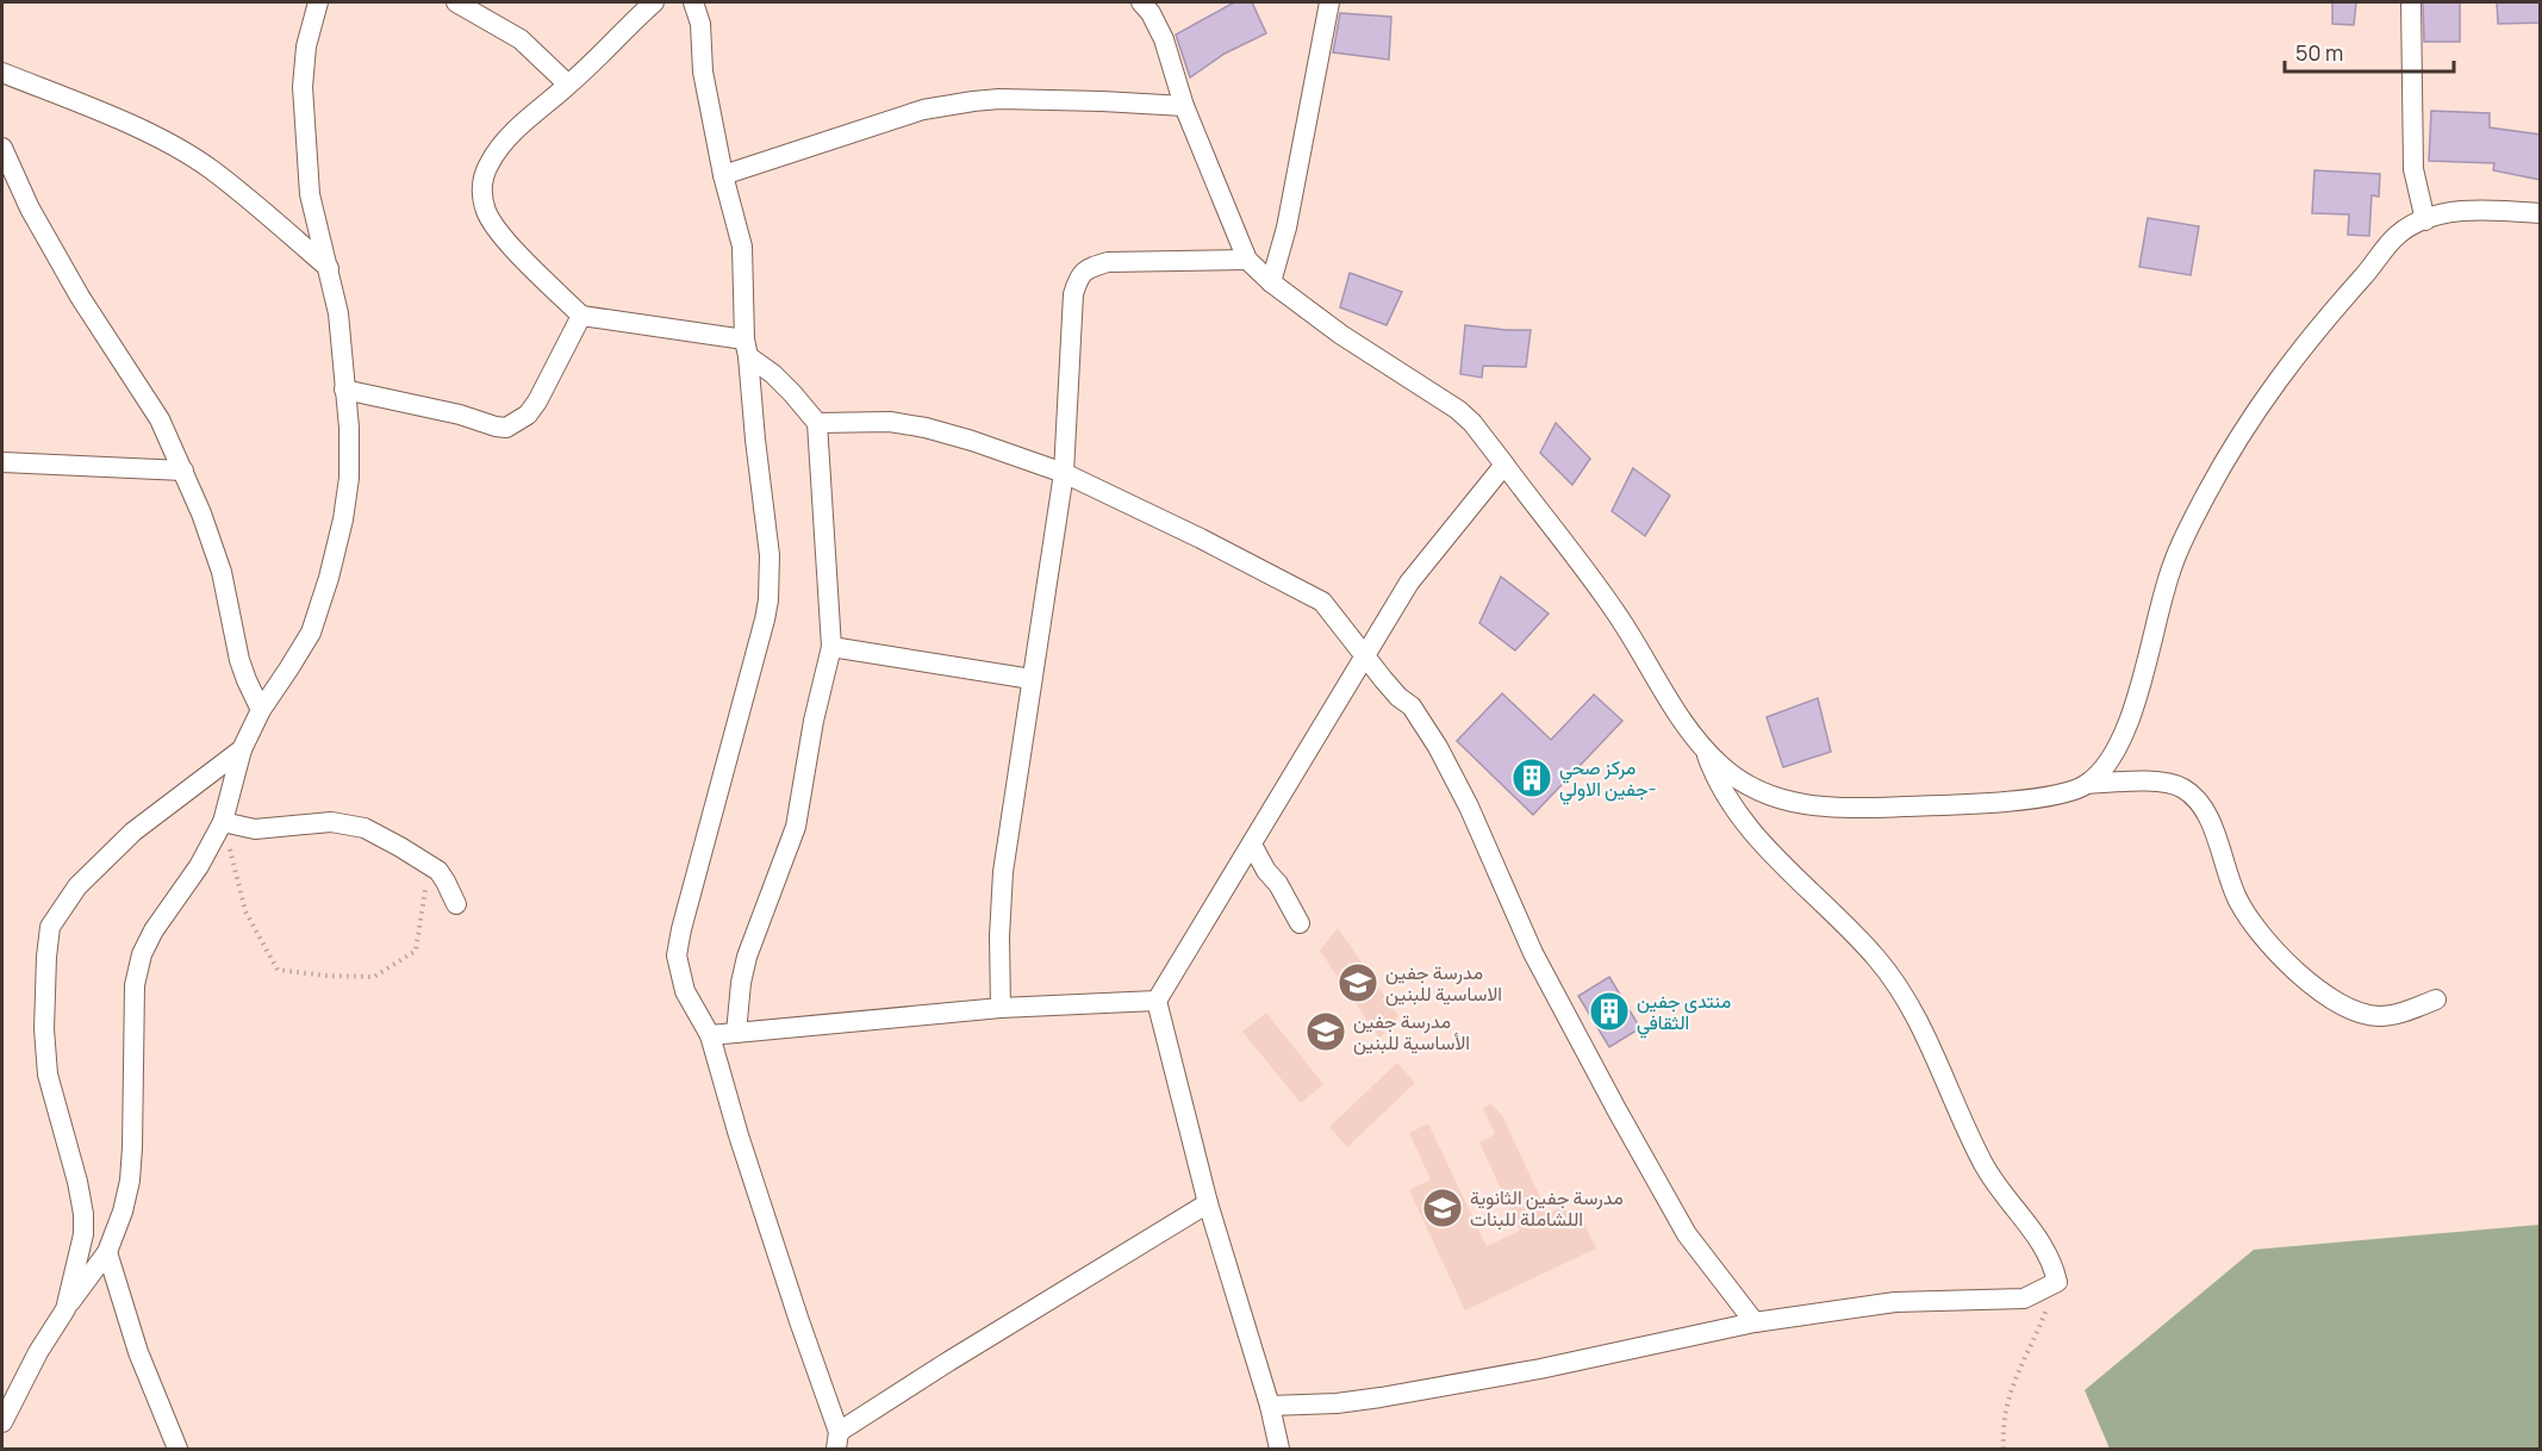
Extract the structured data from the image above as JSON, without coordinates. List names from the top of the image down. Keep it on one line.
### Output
{"places":{"building":["مركز صحي جفين الاولي-","منتدى جفين الثقافي"],"school or university":["مدرسة جفين الاساسية للبنين","مدرسة جفين الأساسية للبنين","مدرسة جفين الثانوية اللشاملة للبنات"]},"scale_bar":"50 m"}
